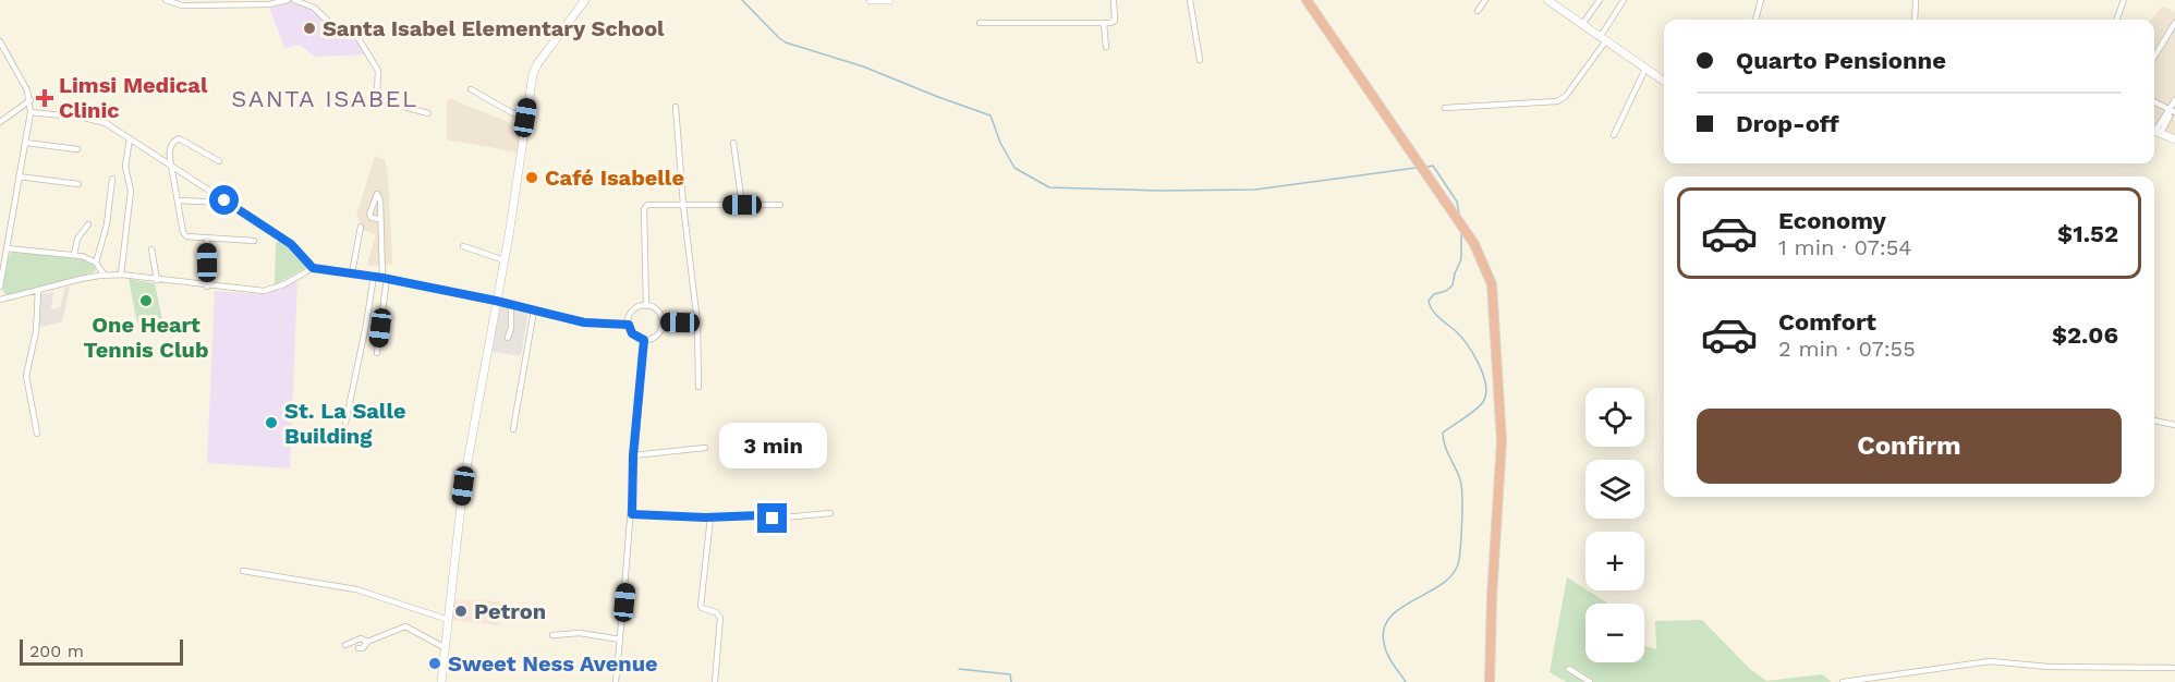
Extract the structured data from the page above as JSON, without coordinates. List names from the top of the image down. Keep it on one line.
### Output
{"districts":["SANTA ISABEL"],"places":{"other":["Santa Isabel Elementary School","Café Isabelle","One Heart Tennis Club","St. La Salle Building","Petron","Sweet Ness Avenue"],"health":["Limsi Medical Clinic"]},"scale_bar":"200 m","page":{"banner":["Quarto Pensionne","Drop-off"],"list":[{"name":"Economy","note":"1 min · 07:54","value":"$1.52"},{"name":"Comfort","note":"2 min · 07:55","value":"$2.06"}],"map_buttons":["+","−"],"buttons":"Confirm","bubble":"3 min","scale":"200 m"}}
